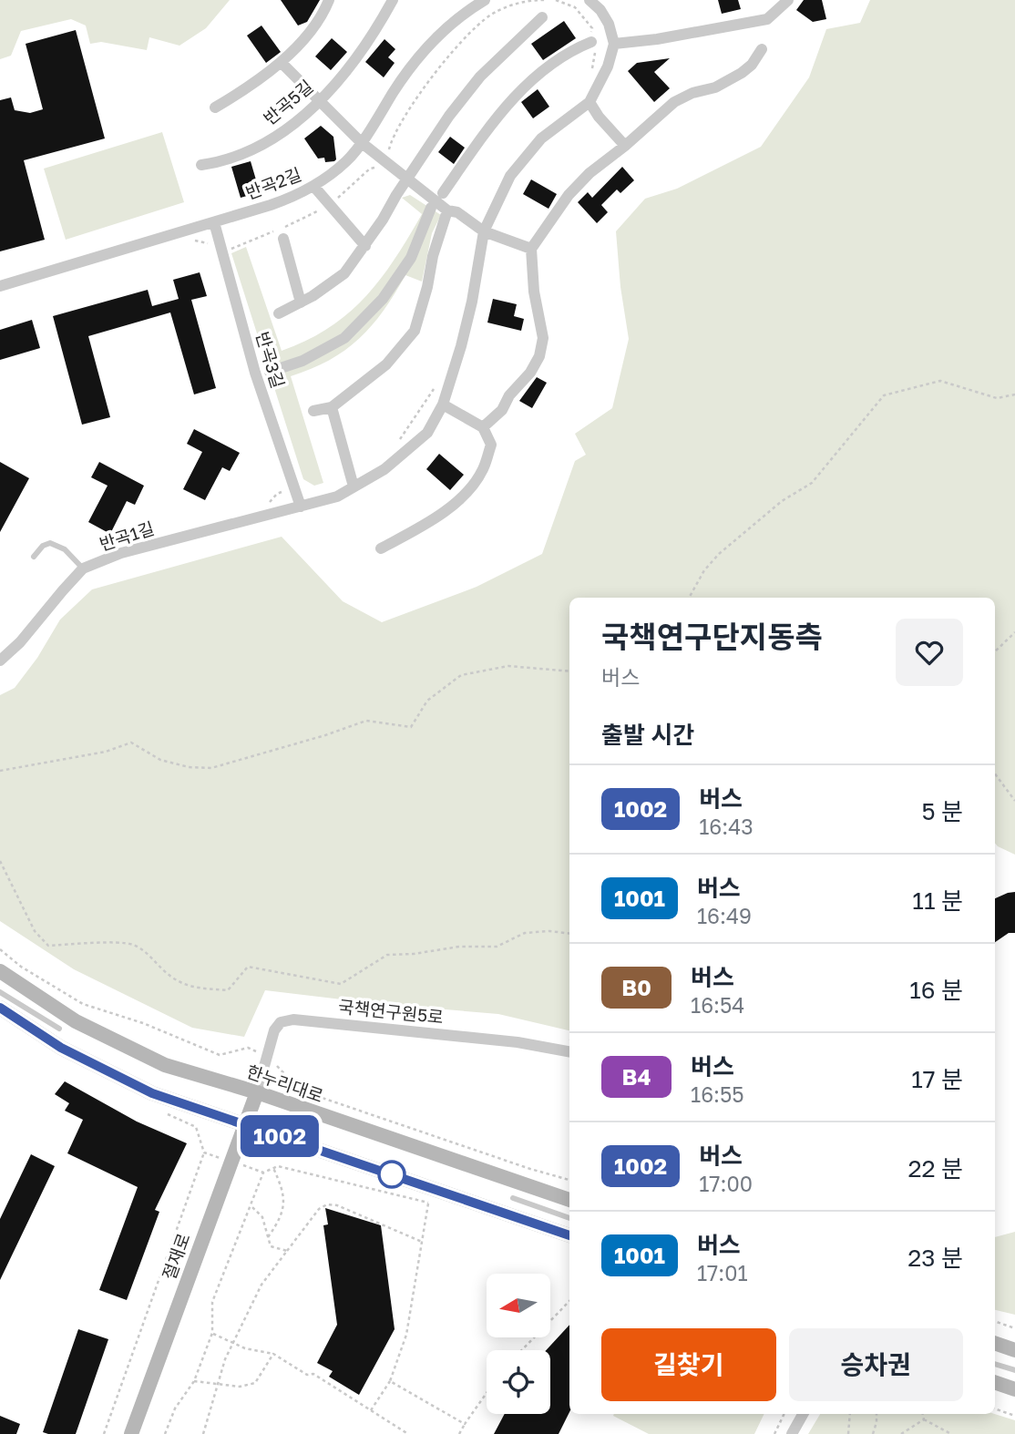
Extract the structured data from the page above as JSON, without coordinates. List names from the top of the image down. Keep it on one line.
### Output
{"streets":{"street":["반곡5길","반곡2길","반곡3길","반곡1길","국책연구원5로","한누리대로","절재로"]},"crossings":[["반곡2길","반곡3길"],["반곡3길","반곡1길"],["국책연구원5로","한누리대로"],["국책연구원5로","절재로"],["한누리대로","절재로"]],"lines":["bus line 1002"],"north":"left","page":{"on_map":"1002","heading":[["국책연구단지동측","버스"],"출발 시간"],"list":[{"mark":"1002","name":"버스","note":"16:43","value":"5 분"},{"mark":"1001","name":"버스","note":"16:49","value":"11 분"},{"mark":"B0","name":"버스","note":"16:54","value":"16 분"},{"mark":"B4","name":"버스","note":"16:55","value":"17 분"},{"mark":"1002","name":"버스","note":"17:00","value":"22 분"},{"mark":"1001","name":"버스","note":"17:01","value":"23 분"}],"buttons":["길찾기","승차권"]}}
